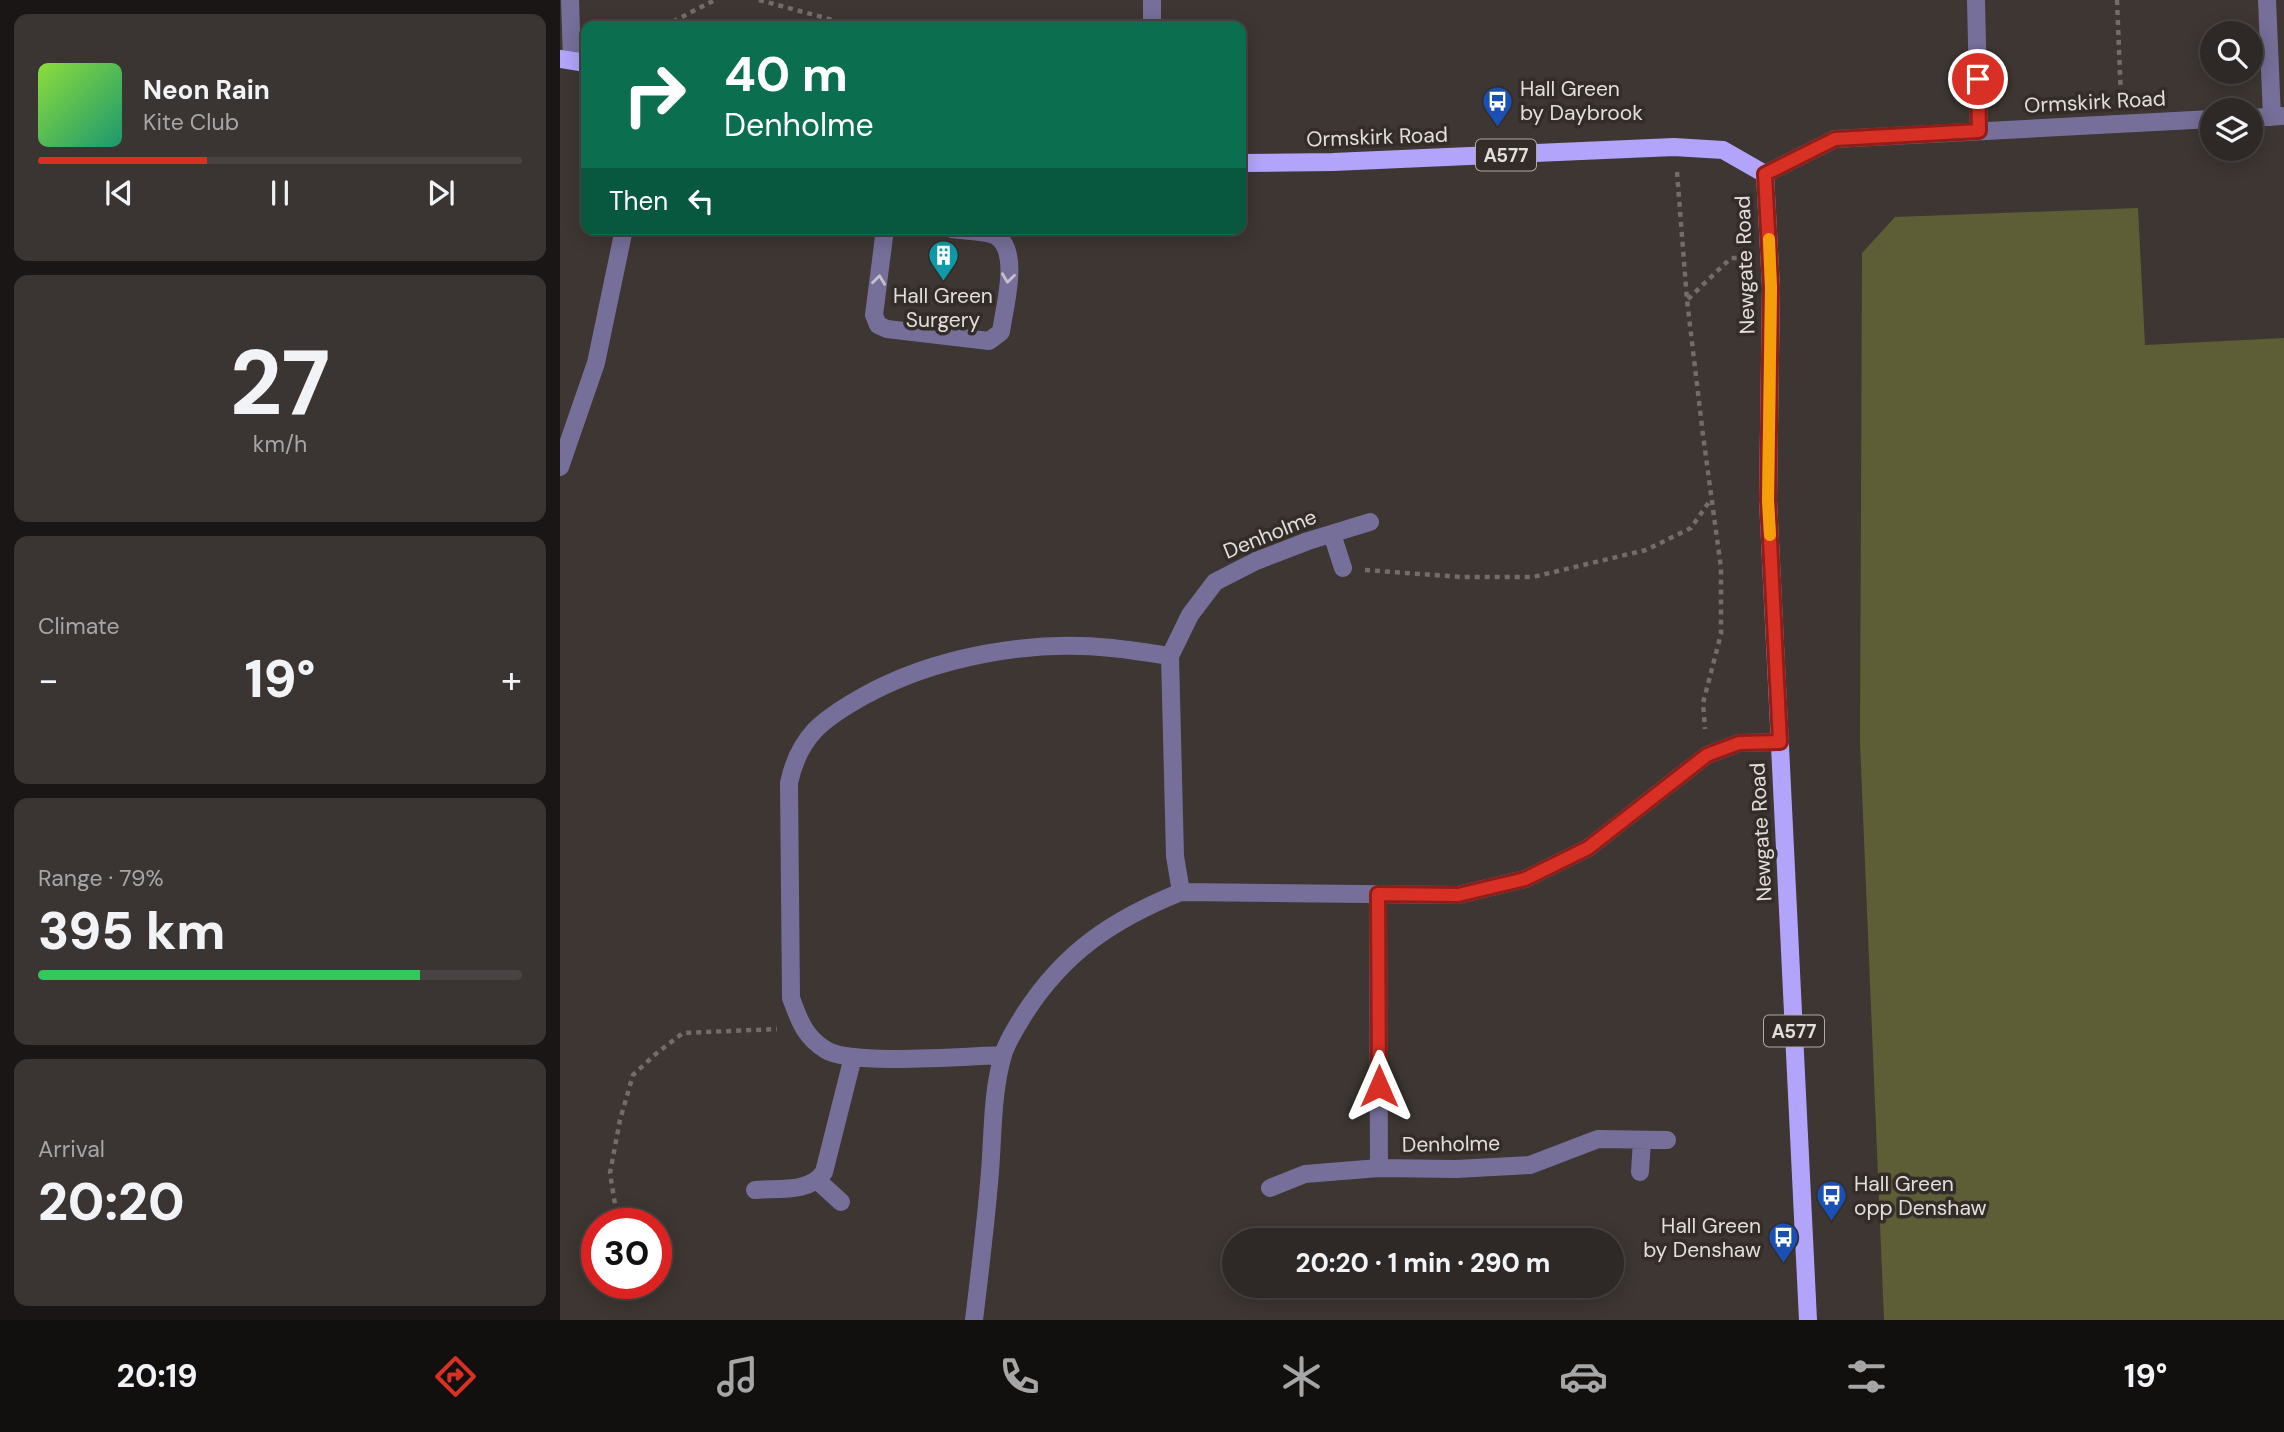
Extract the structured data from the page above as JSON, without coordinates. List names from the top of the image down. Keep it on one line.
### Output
{"streets":{"main road":["Ormskirk Road","A577","Newgate Road"],"street":["Denholme"]},"crossings":[["Ormskirk Road","Newgate Road"]],"places":{"bus stop":["Hall Green by Daybrook","Hall Green opp Denshaw","Hall Green by Denshaw"],"building":["Hall Green Surgery"]},"page":{"turn":["40 m","Denholme"],"song":["Neon Rain","Kite Club"],"then":"Then","tile":[["27","km/h"],"Climate",["Range · 79%","395 km"],["Arrival","20:20"]],"heat":["−","19°","+"],"limit":"30","trip":"20:20 · 1 min · 290 m","tabs":["20:19","19°"]}}
